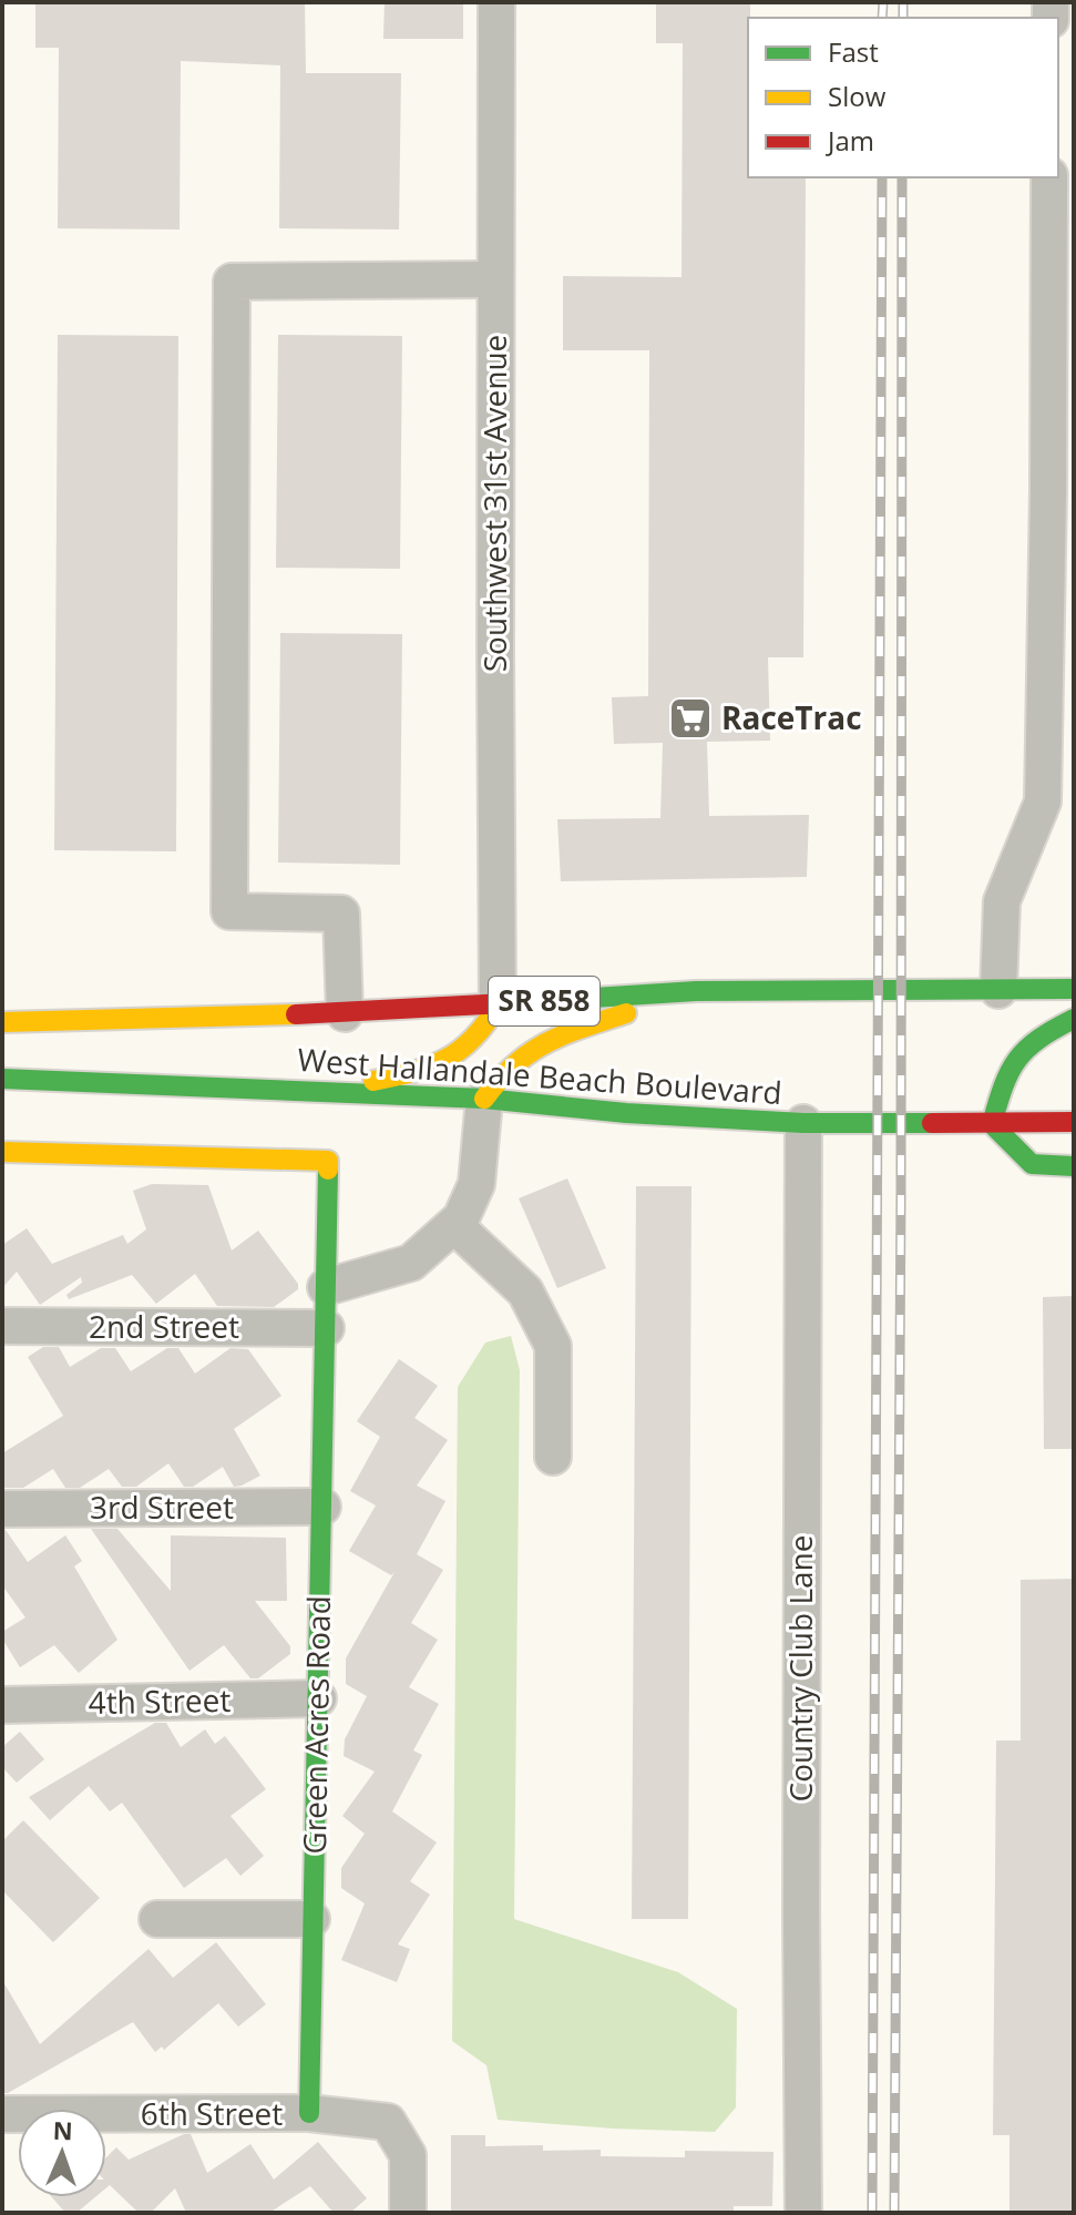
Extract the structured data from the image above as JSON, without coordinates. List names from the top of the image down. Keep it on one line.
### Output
{"streets":{"main road":["SR 858","West Hallandale Beach Boulevard","Green Acres Road"],"street":["Southwest 31st Avenue","2nd Street","3rd Street","Country Club Lane","4th Street","6th Street"]},"crossings":[["Southwest 31st Avenue","West Hallandale Beach Boulevard"],["West Hallandale Beach Boulevard","Country Club Lane"],["2nd Street","Green Acres Road"],["3rd Street","Green Acres Road"],["4th Street","Green Acres Road"],["Green Acres Road","6th Street"]],"places":{"supermarket":["RaceTrac"]},"legend":["Fast","Slow","Jam"],"north":"top"}
